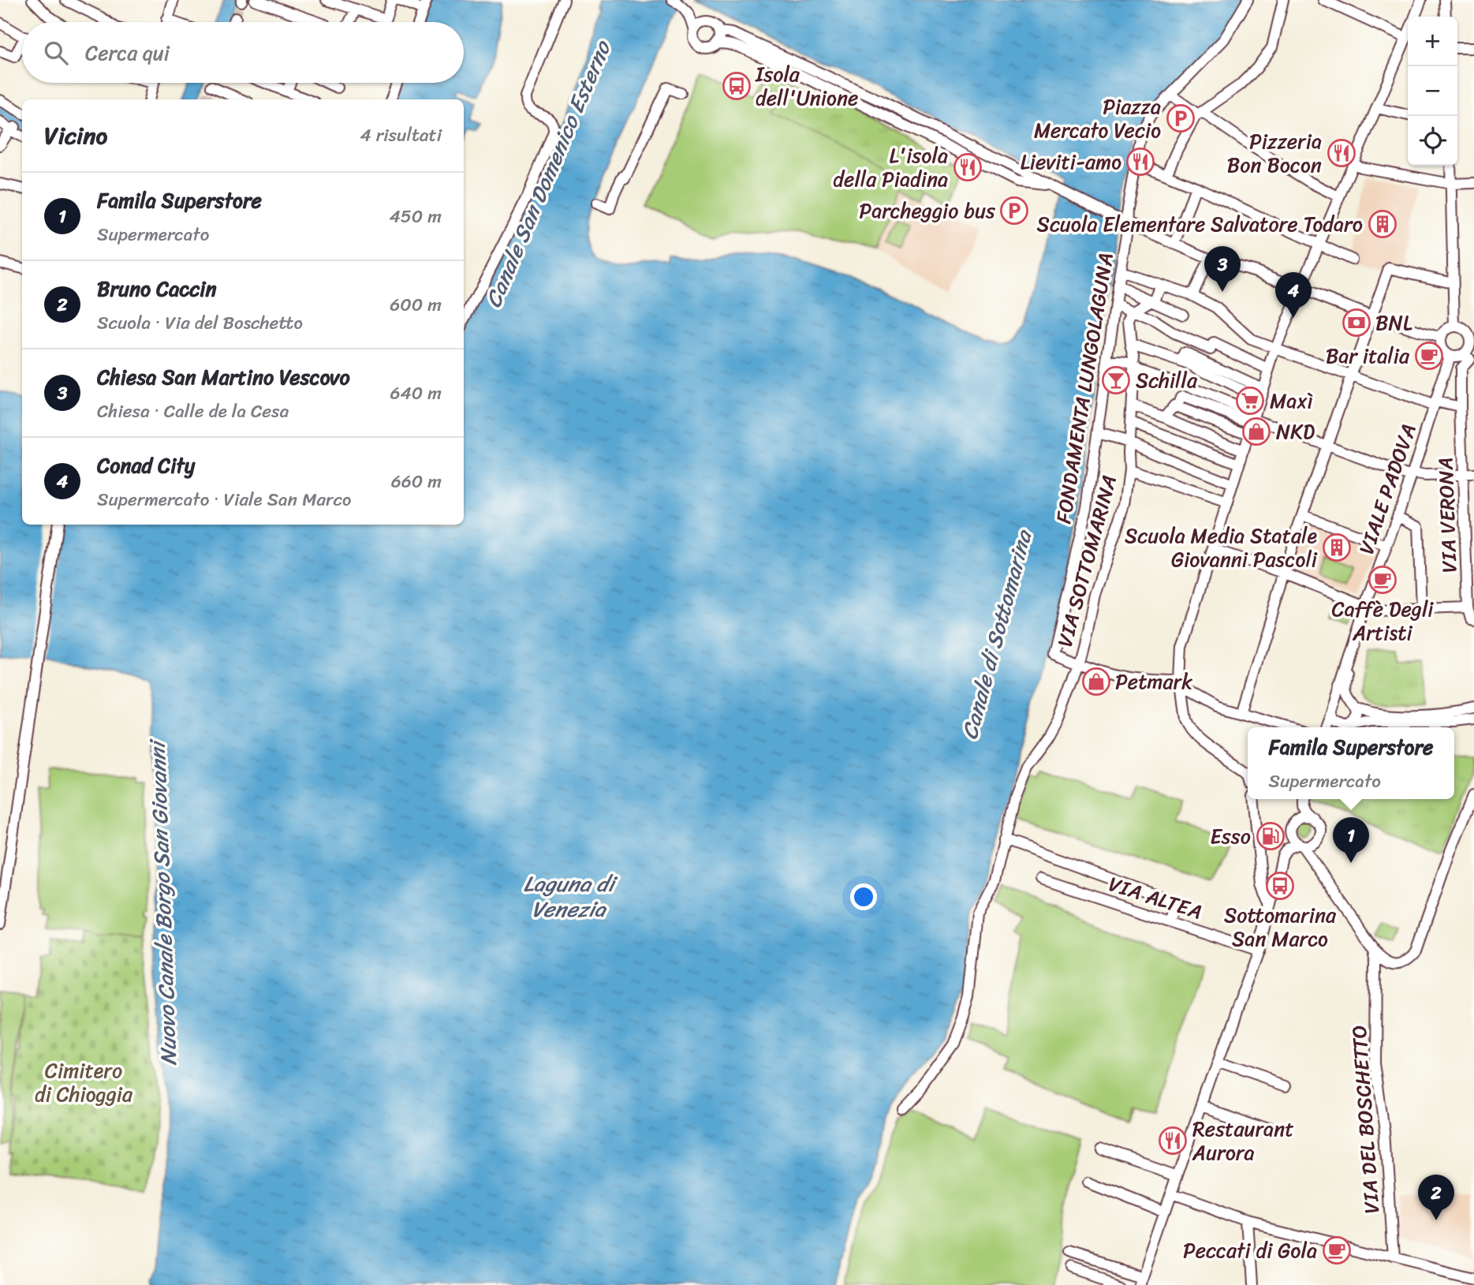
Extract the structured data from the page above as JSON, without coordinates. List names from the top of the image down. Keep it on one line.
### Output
{"streets":{"street":["FONDAMENTA LUNGOLAGUNA","VIALE PADOVA","VIA VERONA","VIA SOTTOMARINA","VIA ALTEA","VIA DEL BOSCHETTO"]},"crossings":[["FONDAMENTA LUNGOLAGUNA","VIA SOTTOMARINA"],["VIALE PADOVA","VIA VERONA"]],"water":["Canale San Domenico Esterno","Canale di Sottomarina","Laguna di Venezia","Nuovo Canale Borgo San Giovanni"],"parks":["Cimitero di Chioggia"],"places":{"bus stop":["Isola dell'Unione","Sottomarina San Marco"],"parking":["Piazza Mercato Vecio","Parcheggio bus"],"restaurant":["Pizzeria Bon Bocon","Lieviti-amo","L'isola della Piadina","Restaurant Aurora"],"building":["Scuola Elementare Salvatore Todaro","Scuola Media Statale Giovanni Pascoli"],"bank":["BNL"],"cafe":["Bar italia","Caffè Degli Artisti","Peccati di Gola"],"bar":["Schilla"],"supermarket":["Maxì"],"shop":["NKD","Petmark"],"fuel station":["Esso"]},"page":{"map_buttons":["+","−"],"search":"Cerca qui","heading":["Vicino","4 risultati"],"list":[{"mark":"1","name":"Famila Superstore","note":"Supermercato","value":"450 m"},{"mark":"2","name":"Bruno Caccin","note":"Scuola · Via del Boschetto","value":"600 m"},{"mark":"3","name":"Chiesa San Martino Vescovo","note":"Chiesa · Calle de la Cesa","value":"640 m"},{"mark":"4","name":"Conad City","note":"Supermercato · Viale San Marco","value":"660 m"}],"pins":["3","4","1","2"],"popup":["Famila Superstore","Supermercato"]}}
